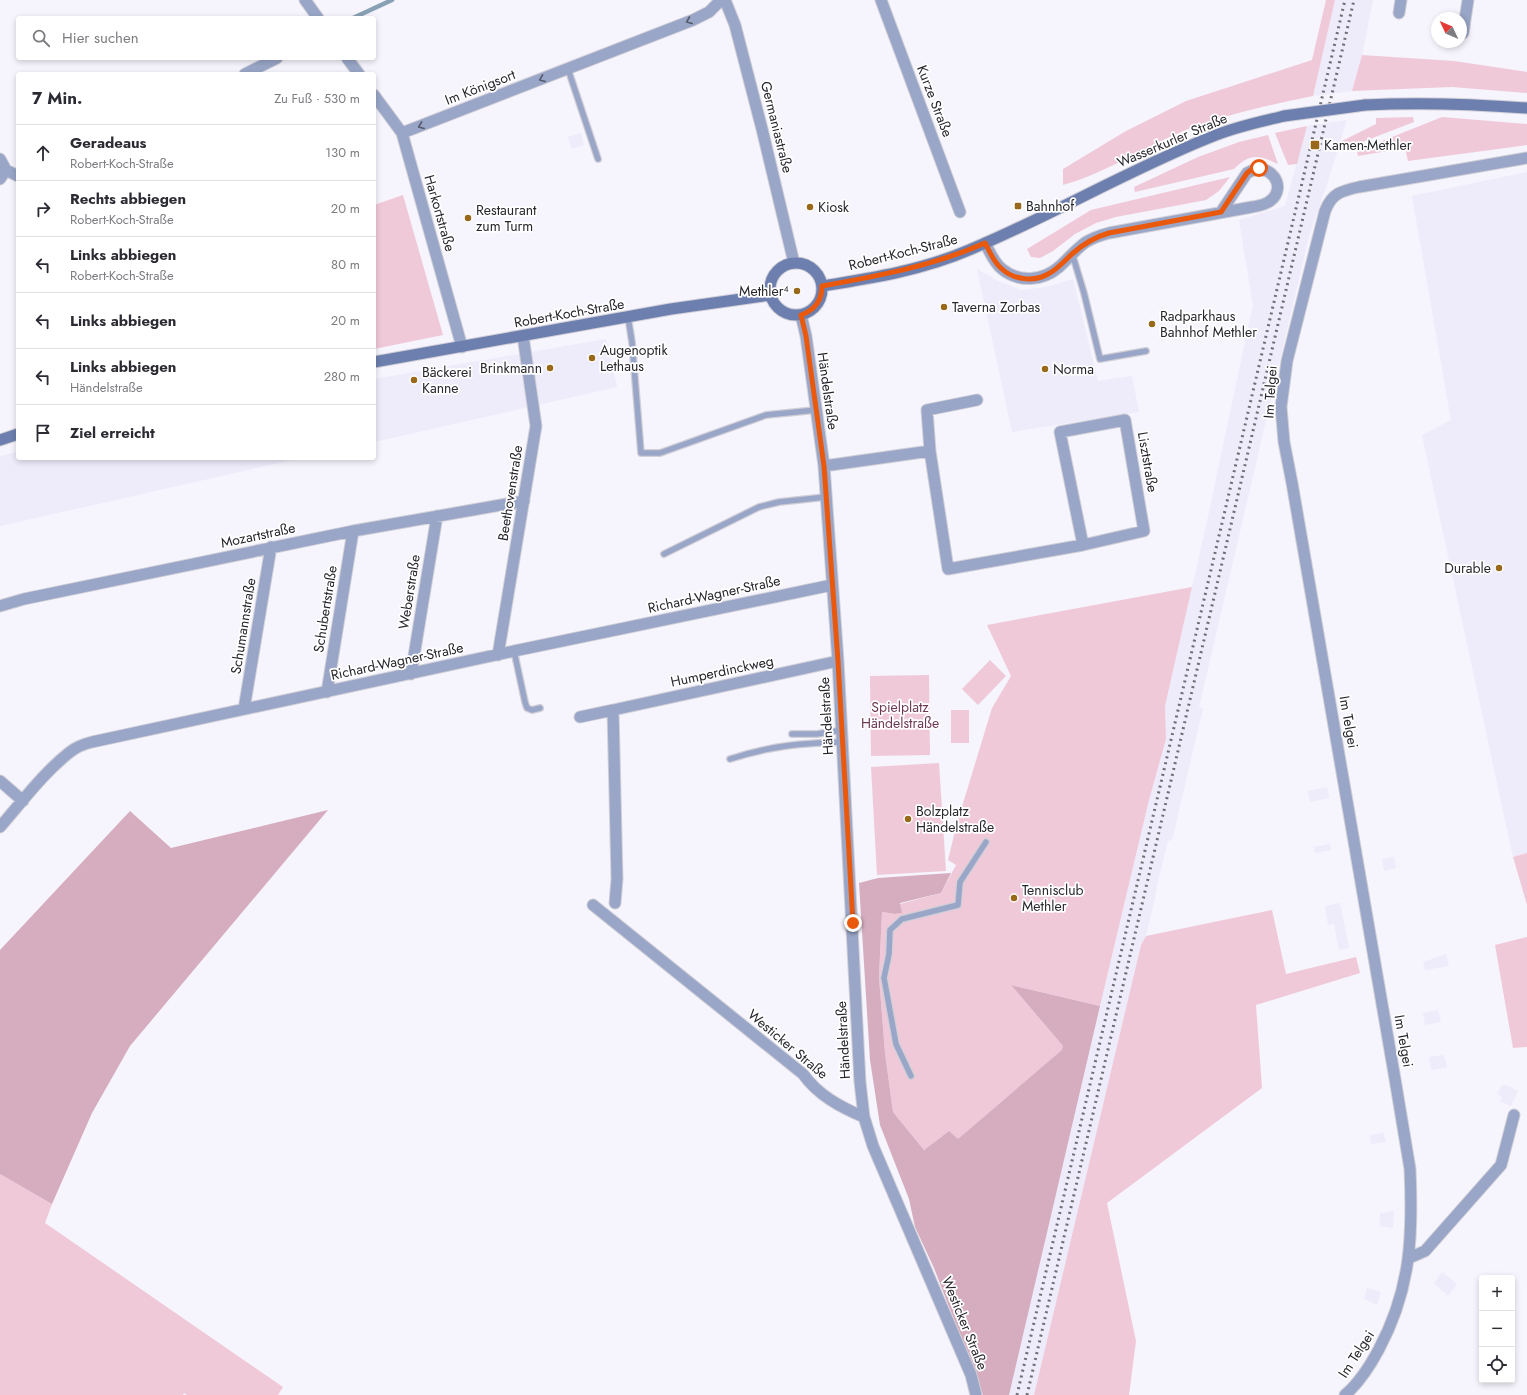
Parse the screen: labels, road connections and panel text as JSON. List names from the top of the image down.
{
  "streets": {
    "main road": ["Wasserkurler Straße", "Robert-Koch-Straße"],
    "street": [
      "Im Königsort",
      "Kurze Straße",
      "Germaniastraße",
      "Harkortstraße",
      "Händelstraße",
      "Im Telgei",
      "Lisztstraße",
      "Beethovenstraße",
      "Mozartstraße",
      "Weberstraße",
      "Richard-Wagner-Straße",
      "Schubertstraße",
      "Schumannstraße",
      "Humperdinckweg",
      "Westicker Straße"
    ]
  },
  "crossings": [
    ["Im Königsort", "Harkortstraße"],
    ["Germaniastraße", "Robert-Koch-Straße"],
    ["Germaniastraße", "Händelstraße"],
    ["Wasserkurler Straße", "Robert-Koch-Straße"],
    ["Harkortstraße", "Robert-Koch-Straße"],
    ["Robert-Koch-Straße", "Händelstraße"],
    ["Robert-Koch-Straße", "Beethovenstraße"],
    ["Händelstraße", "Richard-Wagner-Straße"],
    ["Händelstraße", "Humperdinckweg"],
    ["Händelstraße", "Westicker Straße"],
    ["Beethovenstraße", "Mozartstraße"],
    ["Beethovenstraße", "Richard-Wagner-Straße"],
    ["Mozartstraße", "Weberstraße"],
    ["Mozartstraße", "Schubertstraße"],
    ["Mozartstraße", "Schumannstraße"],
    ["Weberstraße", "Richard-Wagner-Straße"],
    ["Richard-Wagner-Straße", "Schubertstraße"],
    ["Richard-Wagner-Straße", "Schumannstraße"]
  ],
  "one_way": ["Im Königsort"],
  "parks": ["Spielplatz Händelstraße"],
  "places": {
    "transit": ["Kamen-Methler", "Bahnhof"],
    "other": [
      "Kiosk",
      "Restaurant zum Turm",
      "Methler⁴",
      "Taverna Zorbas",
      "Radparkhaus Bahnhof Methler",
      "Augenoptik Lethaus",
      "Brinkmann",
      "Norma",
      "Bäckerei Kanne",
      "Durable",
      "Bolzplatz Händelstraße",
      "Tennisclub Methler"
    ]
  },
  "north": "top left",
  "page": {
    "search": "Hier suchen",
    "heading": ["7 Min.", "Zu Fuß · 530 m"],
    "list": [
      ["Geradeaus", "Robert-Koch-Straße", "130 m"],
      ["Rechts abbiegen", "Robert-Koch-Straße", "20 m"],
      ["Links abbiegen", "Robert-Koch-Straße", "80 m"],
      ["Links abbiegen", "20 m"],
      ["Links abbiegen", "Händelstraße", "280 m"],
      "Ziel erreicht"
    ],
    "map_buttons": ["+", "−"]
  }
}
